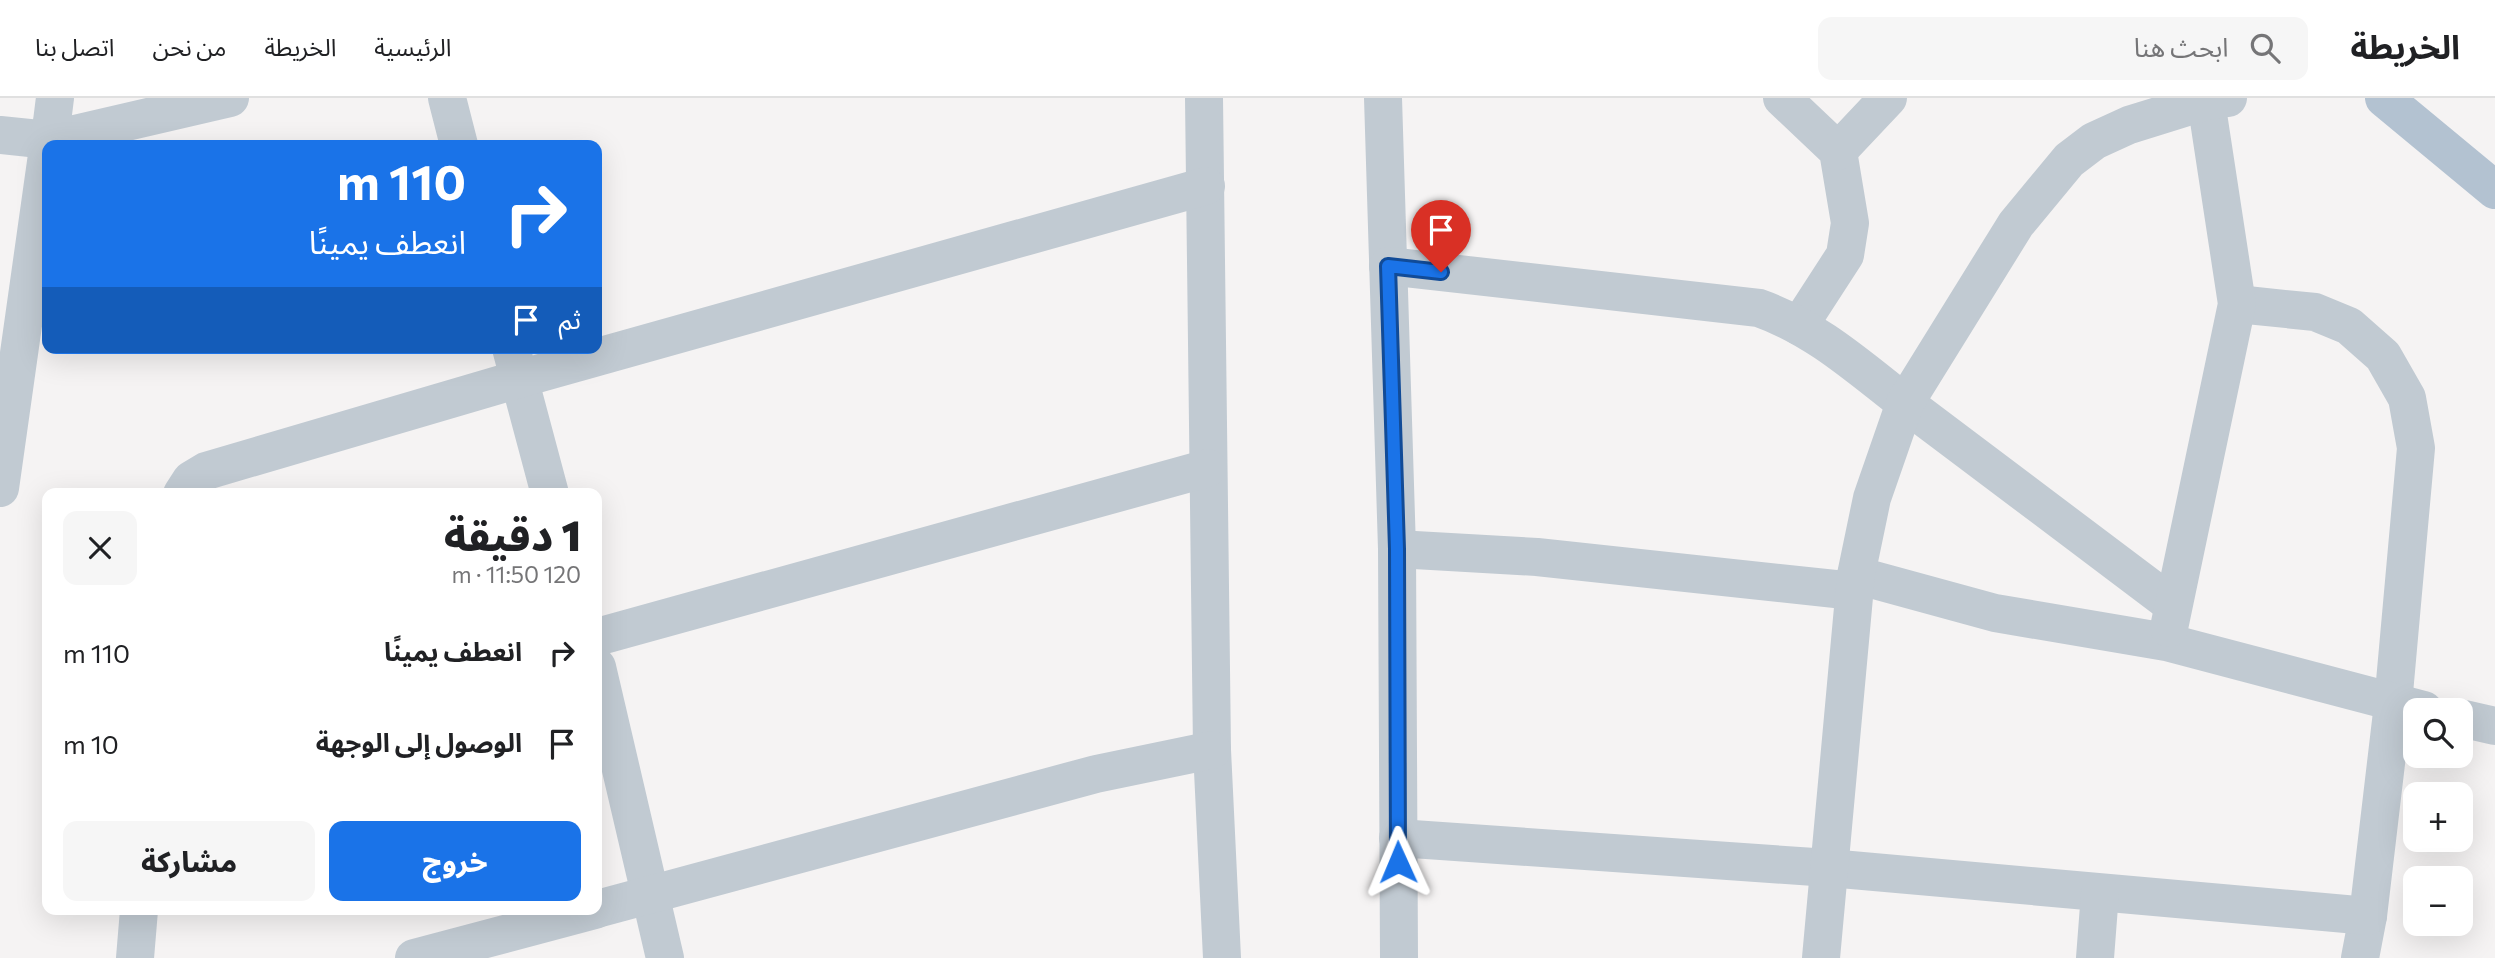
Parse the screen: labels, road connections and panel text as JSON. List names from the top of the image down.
{
  "page": {
    "header": "الخريطة",
    "search": "ابحث هنا",
    "nav": [
      "الرئيسية",
      "الخريطة",
      "من نحن",
      "اتصل بنا"
    ],
    "turn": ["110 m", "انعطف يمينًا"],
    "then": "ثم",
    "heading": ["1 دقيقة", "120 m · 11:50"],
    "list": [
      {
        "name": "انعطف يمينًا",
        "value": "110 m"
      },
      {
        "name": "الوصول إلى الوجهة",
        "value": "10 m"
      }
    ],
    "map_buttons": ["+", "−"],
    "buttons": ["خروج", "مشاركة"]
  }
}
